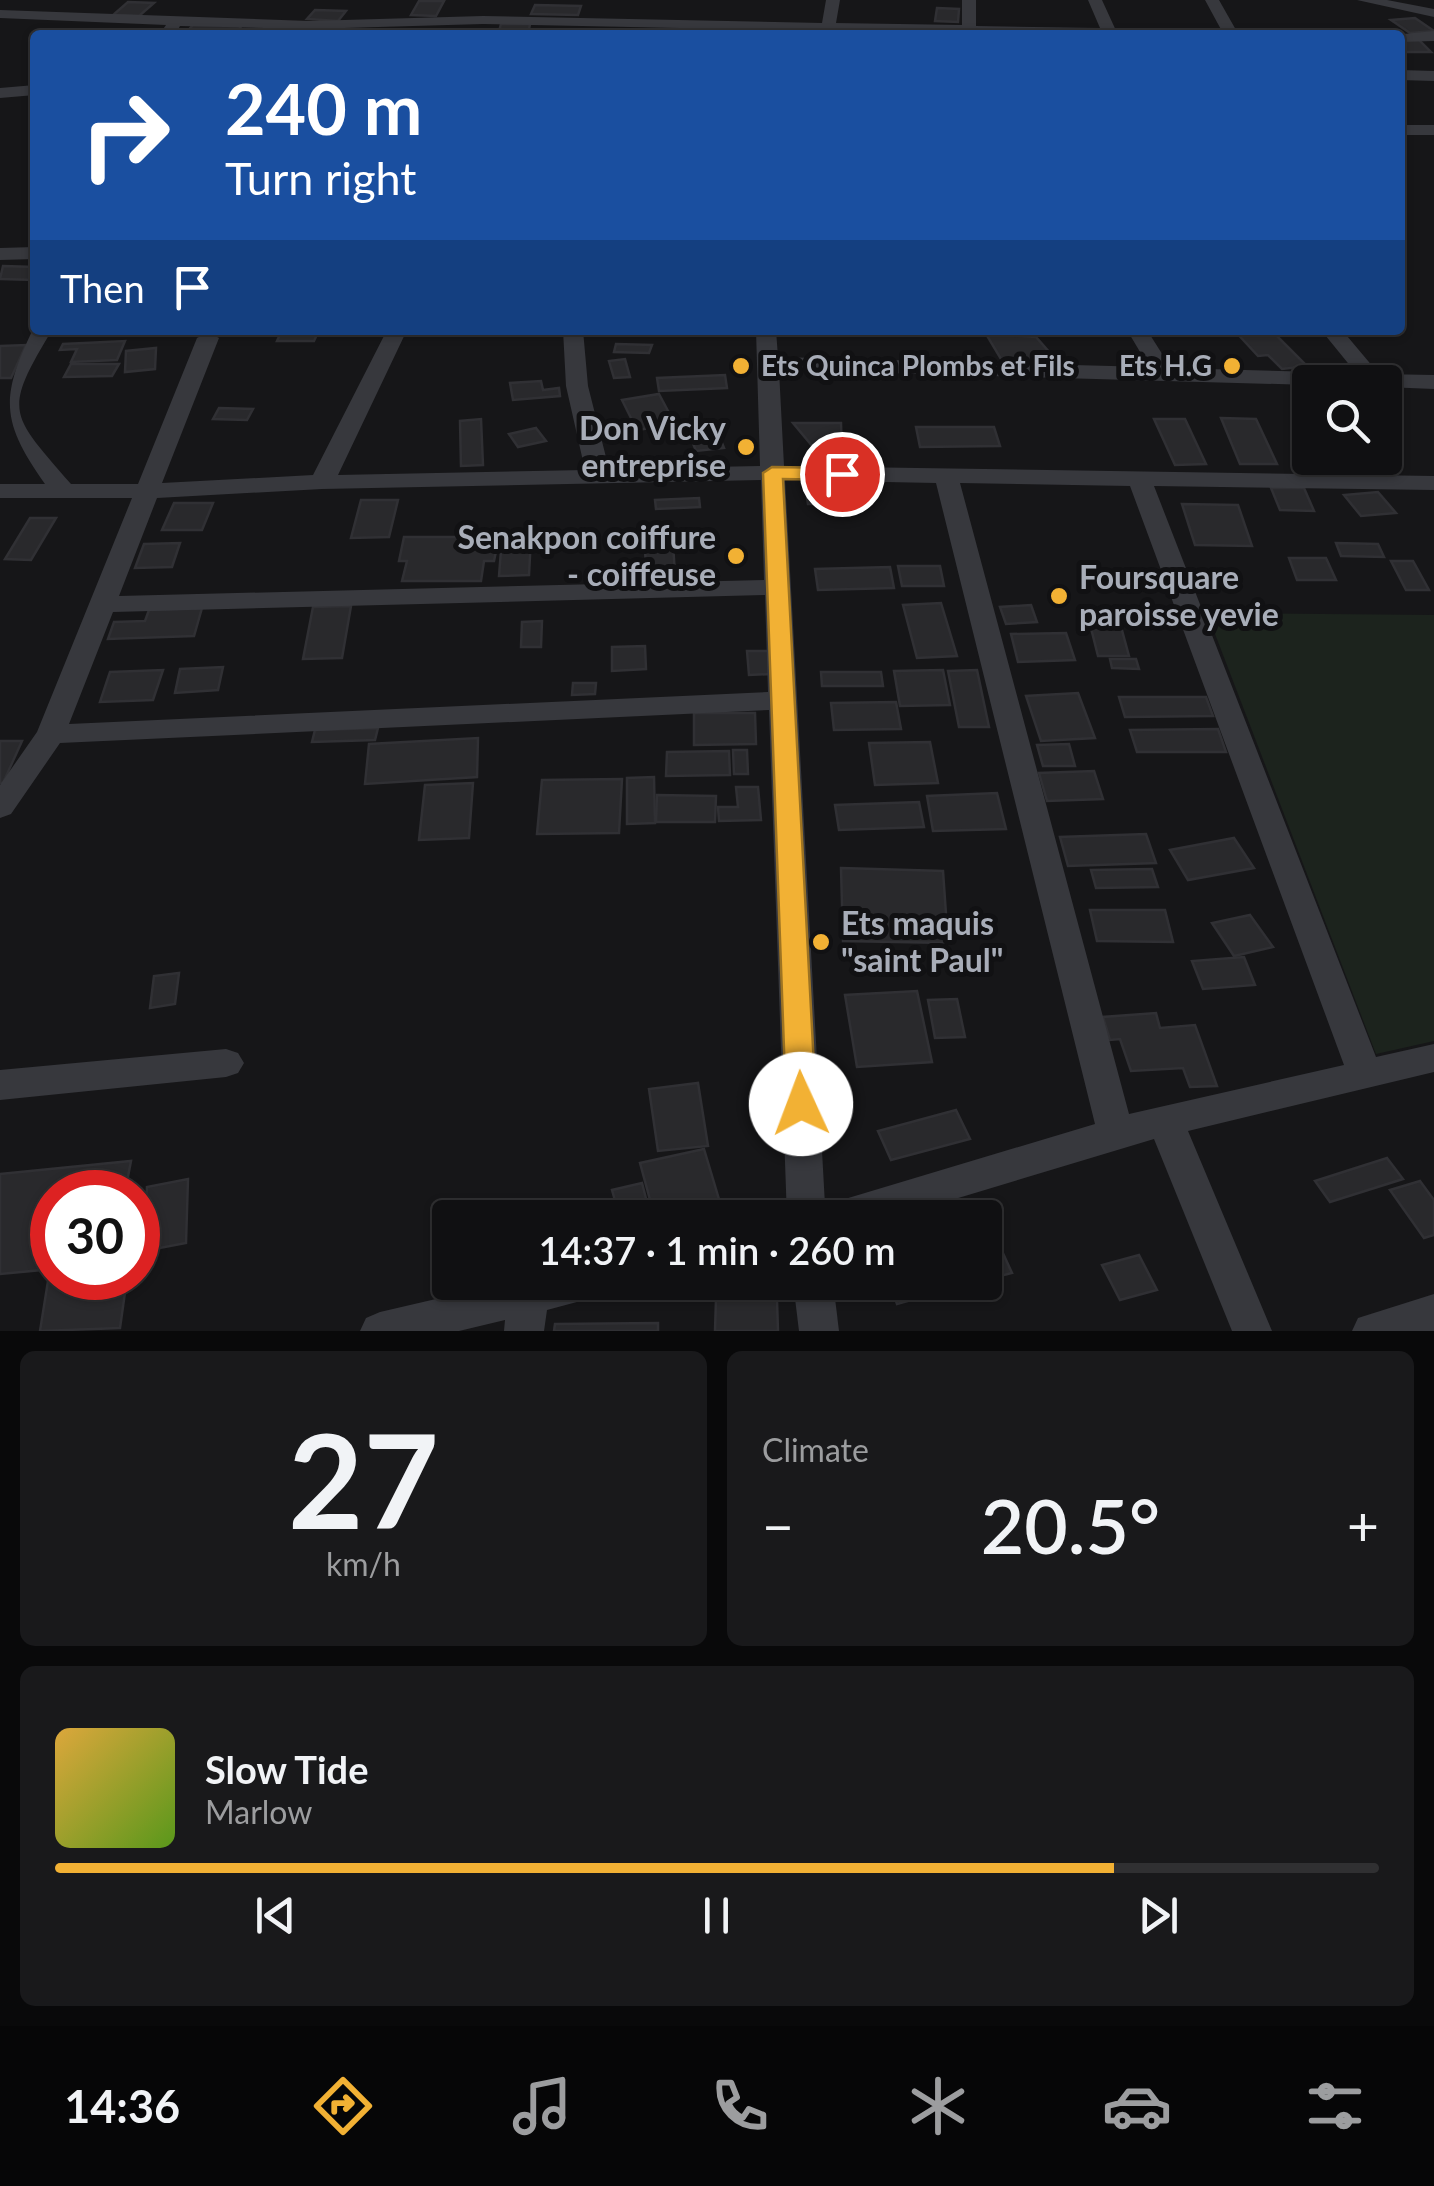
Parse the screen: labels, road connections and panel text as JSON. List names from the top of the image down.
{
  "places": [
    "Ets Quinca Plombs et Fils",
    "Ets H.G",
    "Don Vicky entreprise",
    "Senakpon coiffure - coiffeuse",
    "Foursquare paroisse yevie",
    "Ets maquis \"saint Paul\""
  ],
  "page": {
    "turn": ["240 m", "Turn right"],
    "then": "Then",
    "limit": "30",
    "trip": "14:37 · 1 min · 260 m",
    "tile": [
      ["27", "km/h"],
      "Climate"
    ],
    "heat": ["−", "20.5°", "+"],
    "song": ["Slow Tide", "Marlow"],
    "tabs": "14:36"
  }
}
